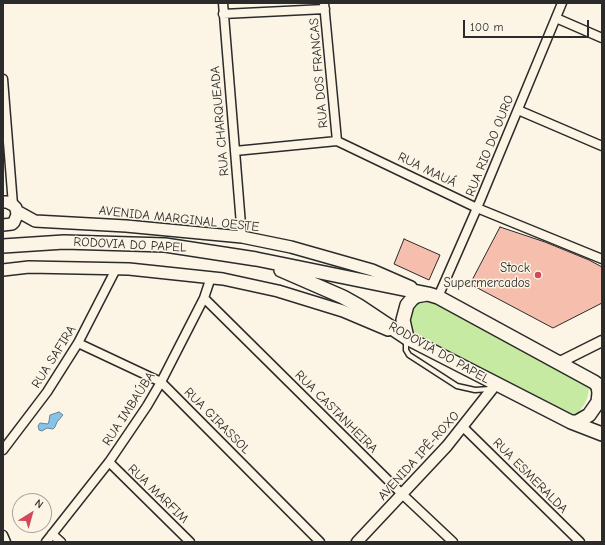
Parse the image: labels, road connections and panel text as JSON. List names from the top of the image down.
{
  "streets": {
    "main road": ["AVENIDA MARGINAL OESTE", "RODOVIA DO PAPEL"],
    "street": [
      "RUA DOS FRANCAS",
      "RUA CHARQUEADA",
      "RUA RIO DO OURO",
      "RUA MAUÁ",
      "RUA SAFIRA",
      "RUA IMBAÚBA",
      "RUA CASTANHEIRA",
      "RUA GIRASSOL",
      "AVENIDA IPÊ-ROXO",
      "RUA ESMERALDA",
      "RUA MARFIM"
    ]
  },
  "crossings": [
    ["RUA DOS FRANCAS", "RUA MAUÁ"],
    ["RUA CHARQUEADA", "AVENIDA MARGINAL OESTE"],
    ["RUA RIO DO OURO", "RUA MAUÁ"],
    ["RUA RIO DO OURO", "AVENIDA MARGINAL OESTE"],
    ["RUA RIO DO OURO", "RODOVIA DO PAPEL"],
    ["AVENIDA MARGINAL OESTE", "RODOVIA DO PAPEL"],
    ["RODOVIA DO PAPEL", "AVENIDA IPÊ-ROXO"],
    ["RUA SAFIRA", "RUA GIRASSOL"],
    ["RUA IMBAÚBA", "RUA CASTANHEIRA"],
    ["RUA IMBAÚBA", "RUA GIRASSOL"],
    ["RUA IMBAÚBA", "RUA MARFIM"],
    ["RUA CASTANHEIRA", "AVENIDA IPÊ-ROXO"],
    ["AVENIDA IPÊ-ROXO", "RUA ESMERALDA"]
  ],
  "places": ["Stock Supermercados"],
  "scale_bar": "100 m",
  "north": "top right"
}
